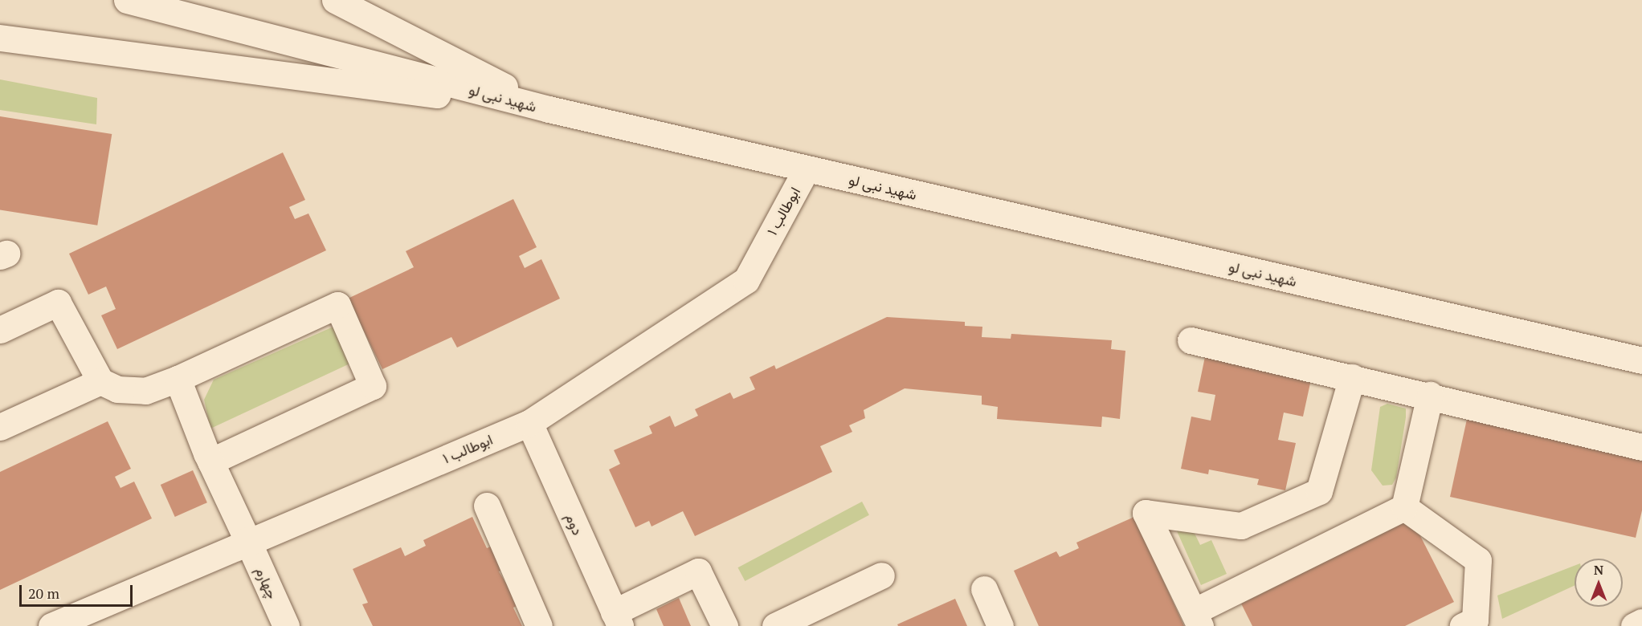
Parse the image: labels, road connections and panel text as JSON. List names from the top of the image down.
{
  "streets": {
    "street": [
      "شهید نبی لو",
      "ابوطالب ۱",
      "دوم",
      "چهارم"
    ]
  },
  "crossings": [
    ["شهید نبی لو", "ابوطالب ۱"],
    ["ابوطالب ۱", "دوم"],
    ["ابوطالب ۱", "چهارم"]
  ],
  "scale_bar": "20 m",
  "north": "top"
}
